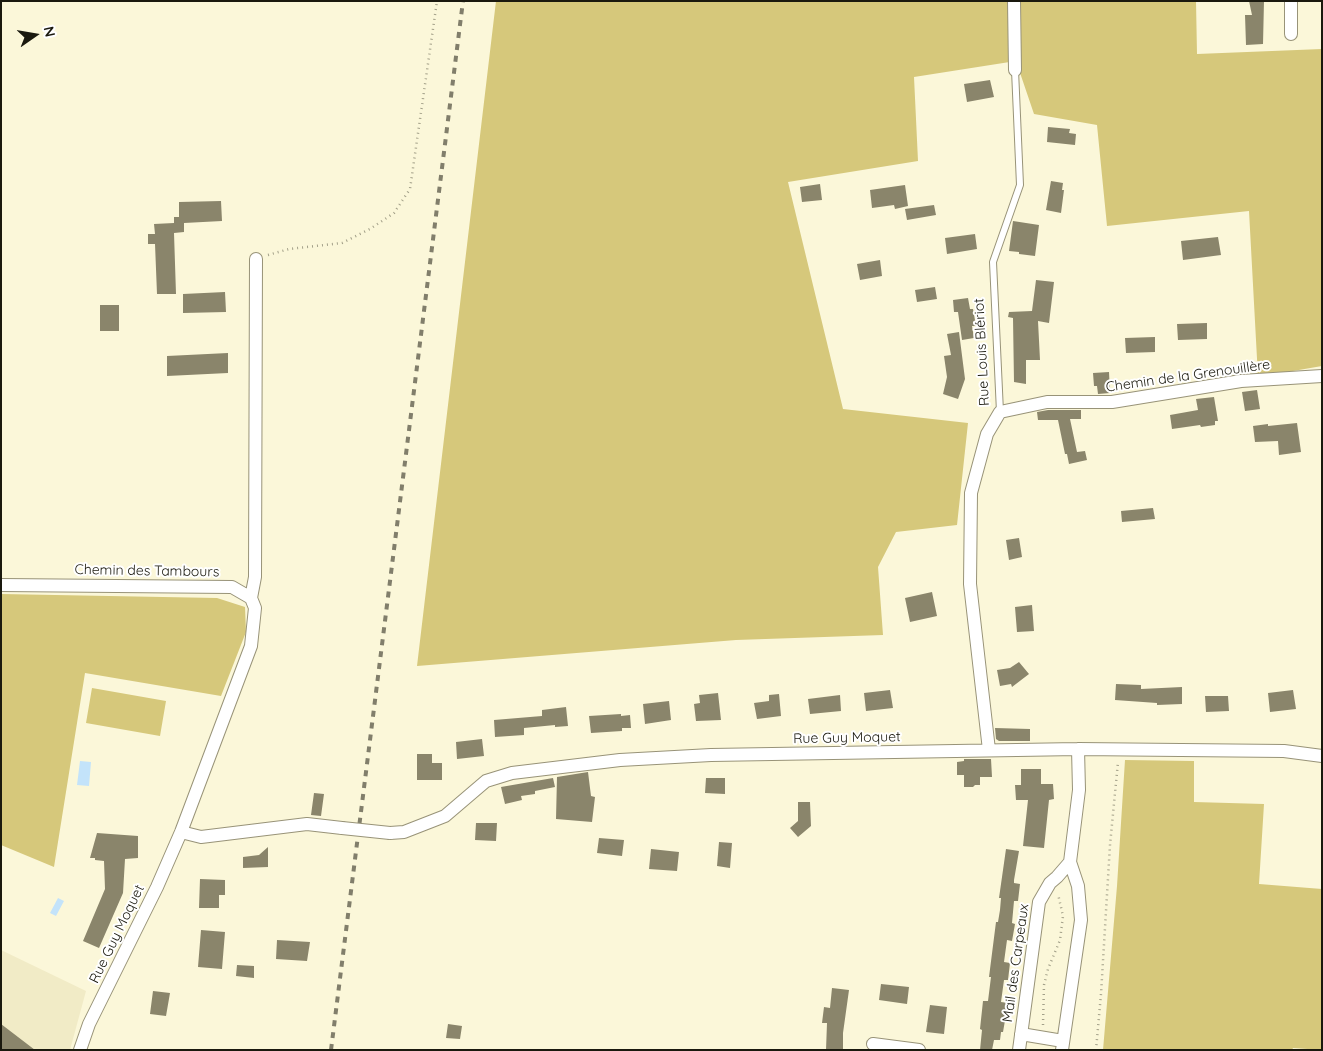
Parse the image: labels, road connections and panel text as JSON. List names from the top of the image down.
{
  "streets": {
    "street": [
      "Rue Louis Blériot",
      "Chemin de la Grenouillère",
      "Chemin des Tambours",
      "Rue Guy Moquet",
      "Mail des Carpeaux"
    ]
  },
  "crossings": [
    ["Rue Louis Blériot", "Chemin de la Grenouillère"],
    ["Rue Louis Blériot", "Rue Guy Moquet"]
  ],
  "north": "right"
}
